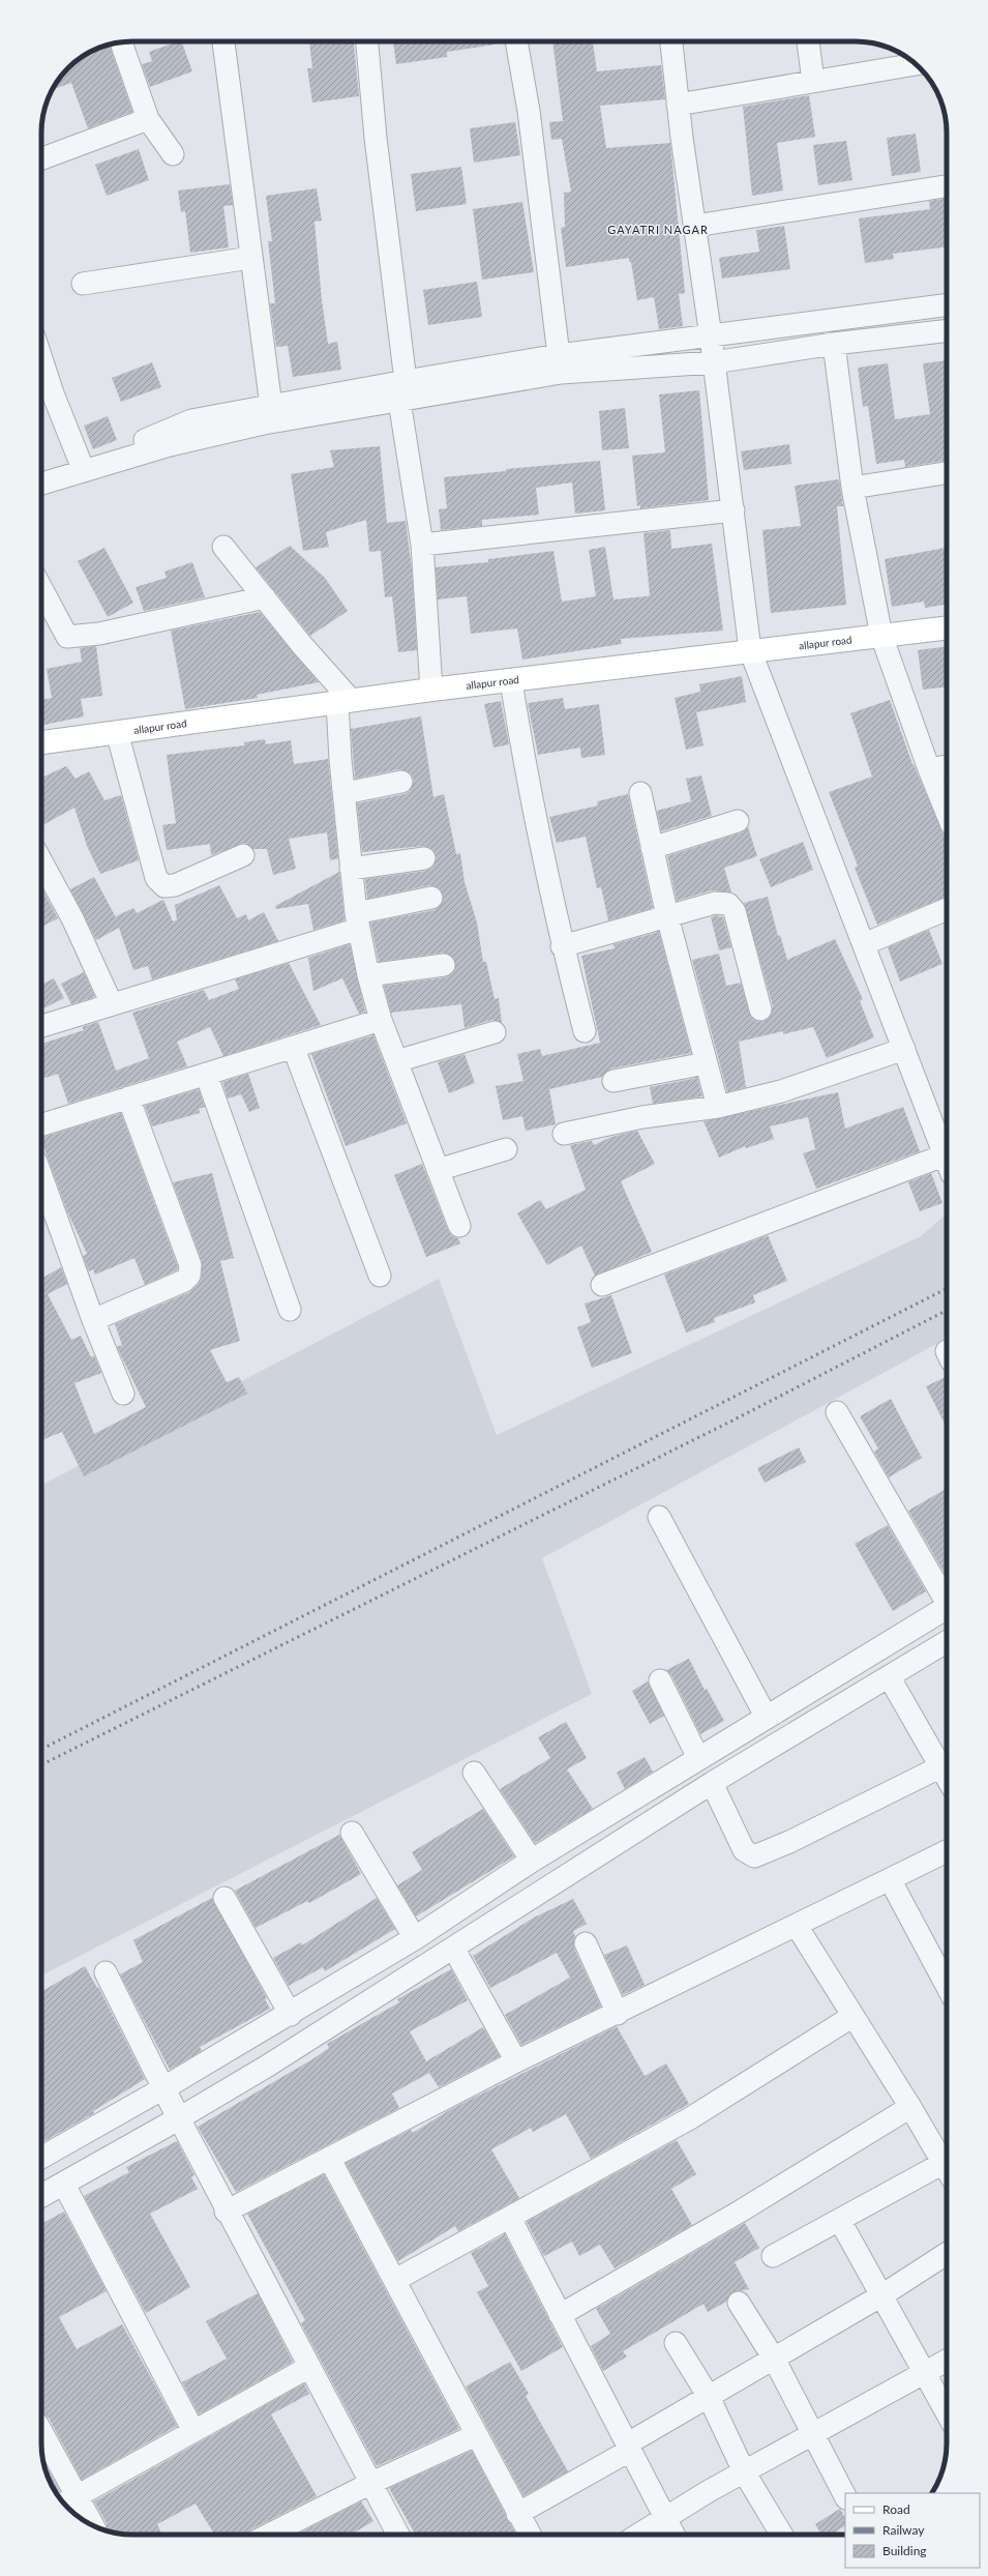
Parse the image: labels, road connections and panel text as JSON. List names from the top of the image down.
{
  "streets": {
    "main road": ["allapur road"]
  },
  "districts": ["GAYATRI NAGAR"],
  "legend": ["Road", "Railway", "Building"]
}
